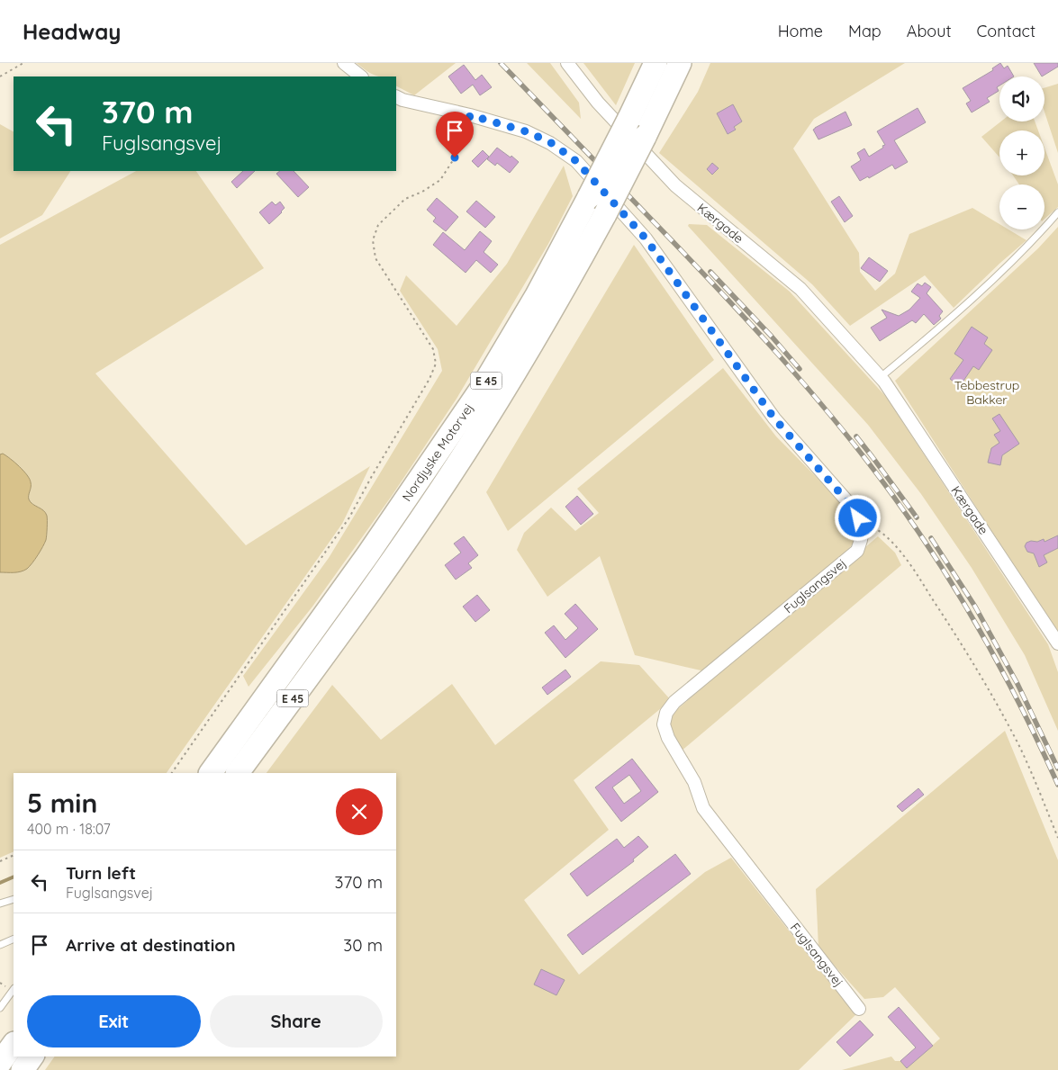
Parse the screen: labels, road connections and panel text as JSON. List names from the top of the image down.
{
  "streets": {
    "highway": ["E 45", "Nordjyske Motorvej"],
    "street": ["Kærgade", "Fuglsangsvej"]
  },
  "parks": ["Tebbestrup Bakker"],
  "page": {
    "header": "Headway",
    "nav": [
      "Home",
      "Map",
      "About",
      "Contact"
    ],
    "map_buttons": ["+", "−"],
    "turn": ["370 m", "Fuglsangsvej"],
    "heading": ["5 min", "400 m · 18:07"],
    "list": [
      {
        "name": "Turn left",
        "note": "Fuglsangsvej",
        "value": "370 m"
      },
      {
        "name": "Arrive at destination",
        "value": "30 m"
      }
    ],
    "buttons": ["Exit", "Share"]
  }
}
